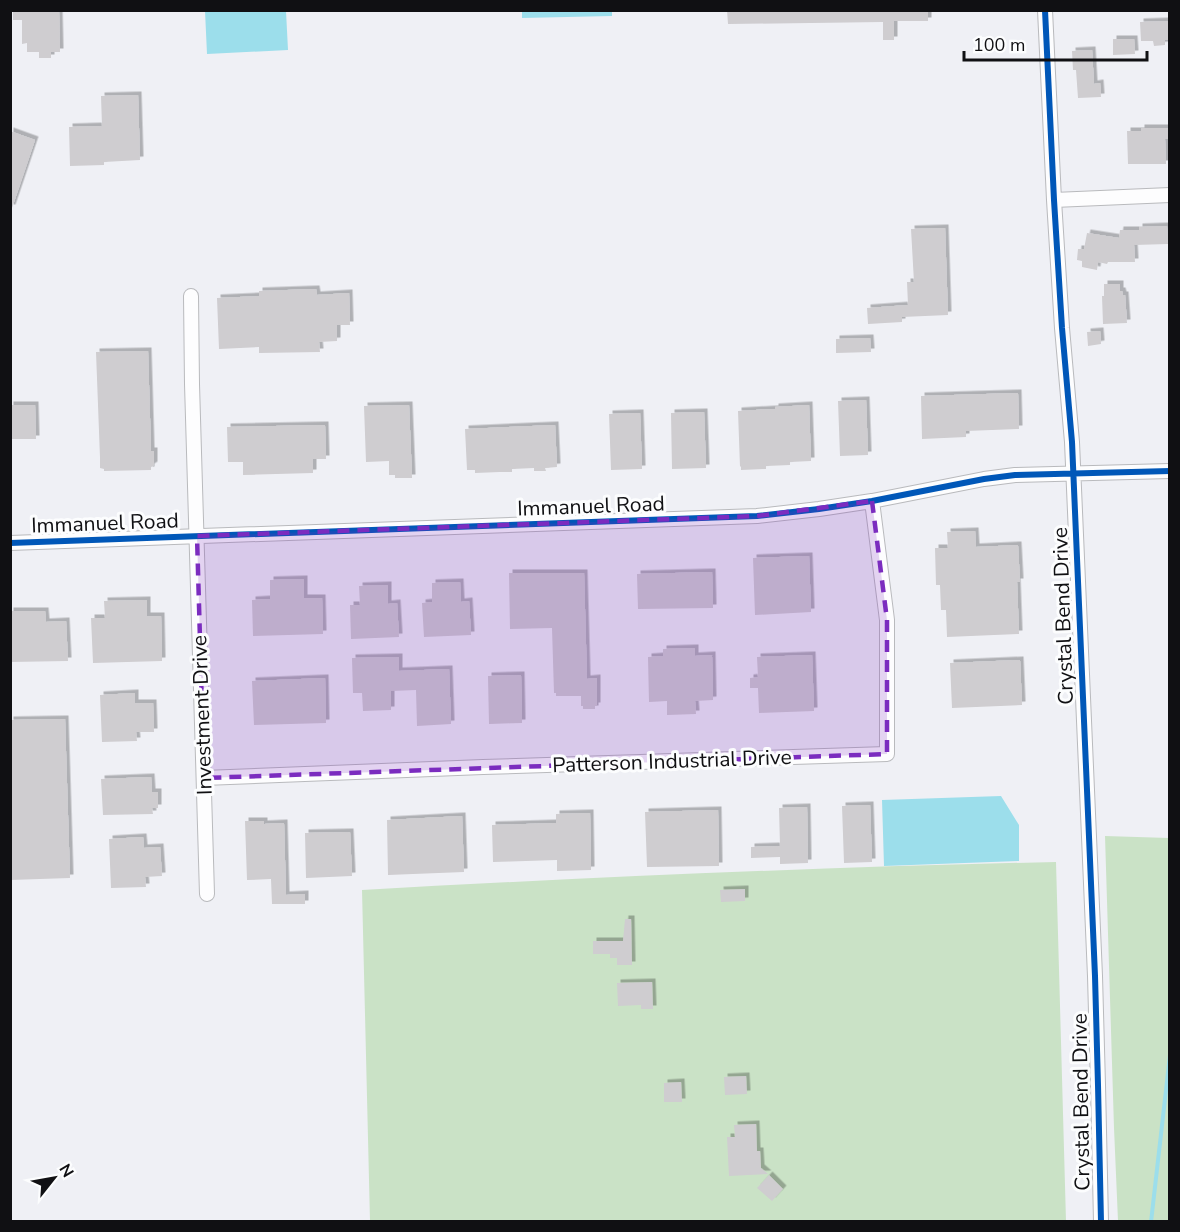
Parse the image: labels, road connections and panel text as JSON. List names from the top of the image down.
{
  "streets": {
    "street": [
      "Immanuel Road",
      "Crystal Bend Drive",
      "Investment Drive",
      "Patterson Industrial Drive"
    ]
  },
  "crossings": [
    ["Immanuel Road", "Crystal Bend Drive"],
    ["Immanuel Road", "Investment Drive"],
    ["Immanuel Road", "Patterson Industrial Drive"],
    ["Investment Drive", "Patterson Industrial Drive"]
  ],
  "scale_bar": "100 m",
  "north": "top right"
}
